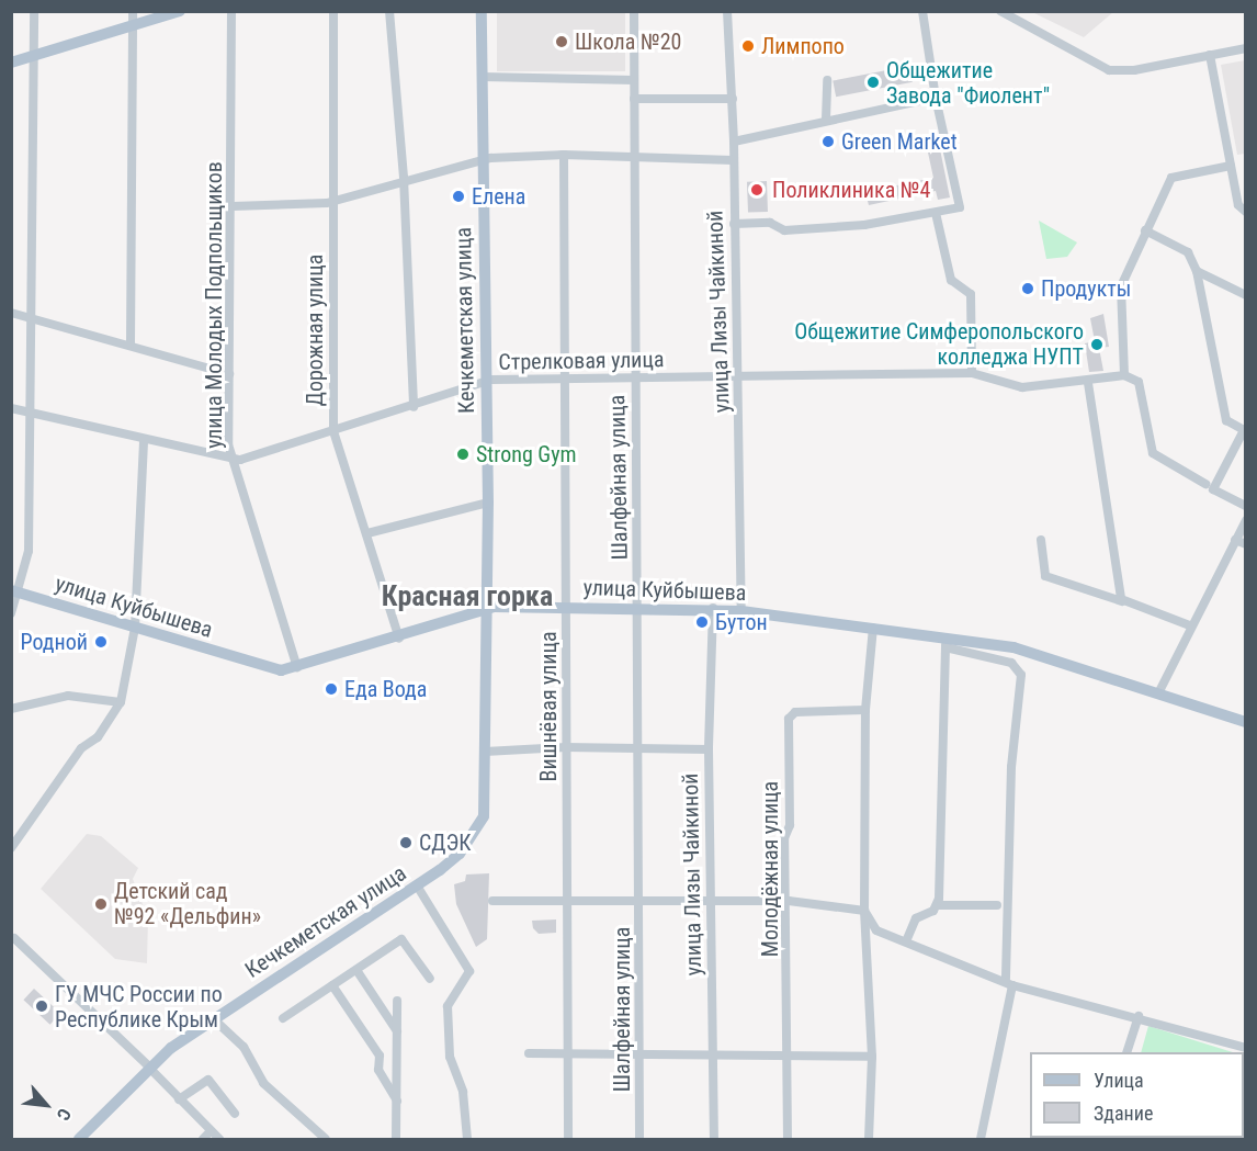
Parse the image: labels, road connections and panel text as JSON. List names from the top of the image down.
{
  "streets": {
    "main road": ["Кечкеметская улица", "улица Куйбышева"],
    "street": [
      "улица Молодых Подпольщиков",
      "улица Лизы Чайкиной",
      "Дорожная улица",
      "Стрелковая улица",
      "Шалфейная улица",
      "Вишнёвая улица",
      "Молодёжная улица"
    ]
  },
  "crossings": [
    ["улица Молодых Подпольщиков", "Стрелковая улица"],
    ["улица Молодых Подпольщиков", "улица Куйбышева"],
    ["улица Лизы Чайкиной", "Стрелковая улица"],
    ["улица Лизы Чайкиной", "улица Куйбышева"],
    ["Кечкеметская улица", "Стрелковая улица"],
    ["Кечкеметская улица", "улица Куйбышева"],
    ["Дорожная улица", "Стрелковая улица"],
    ["Дорожная улица", "улица Куйбышева"],
    ["Стрелковая улица", "Шалфейная улица"],
    ["Стрелковая улица", "Вишнёвая улица"],
    ["Шалфейная улица", "улица Куйбышева"],
    ["улица Куйбышева", "Вишнёвая улица"]
  ],
  "districts": ["Красная горка"],
  "places": [
    "Школа №20",
    "Лимпопо",
    "Общежитие Завода \"Фиолент\"",
    "Green Market",
    "Поликлиника №4",
    "Елена",
    "Продукты",
    "Общежитие Симферопольского колледжа НУПТ",
    "Strong Gym",
    "Бутон",
    "Родной",
    "Еда Вода",
    "СДЭК",
    "Детский сад №92 «Дельфин»",
    "ГУ МЧС России по Республике Крым"
  ],
  "legend": ["Улица", "Здание"],
  "north": "bottom right"
}
